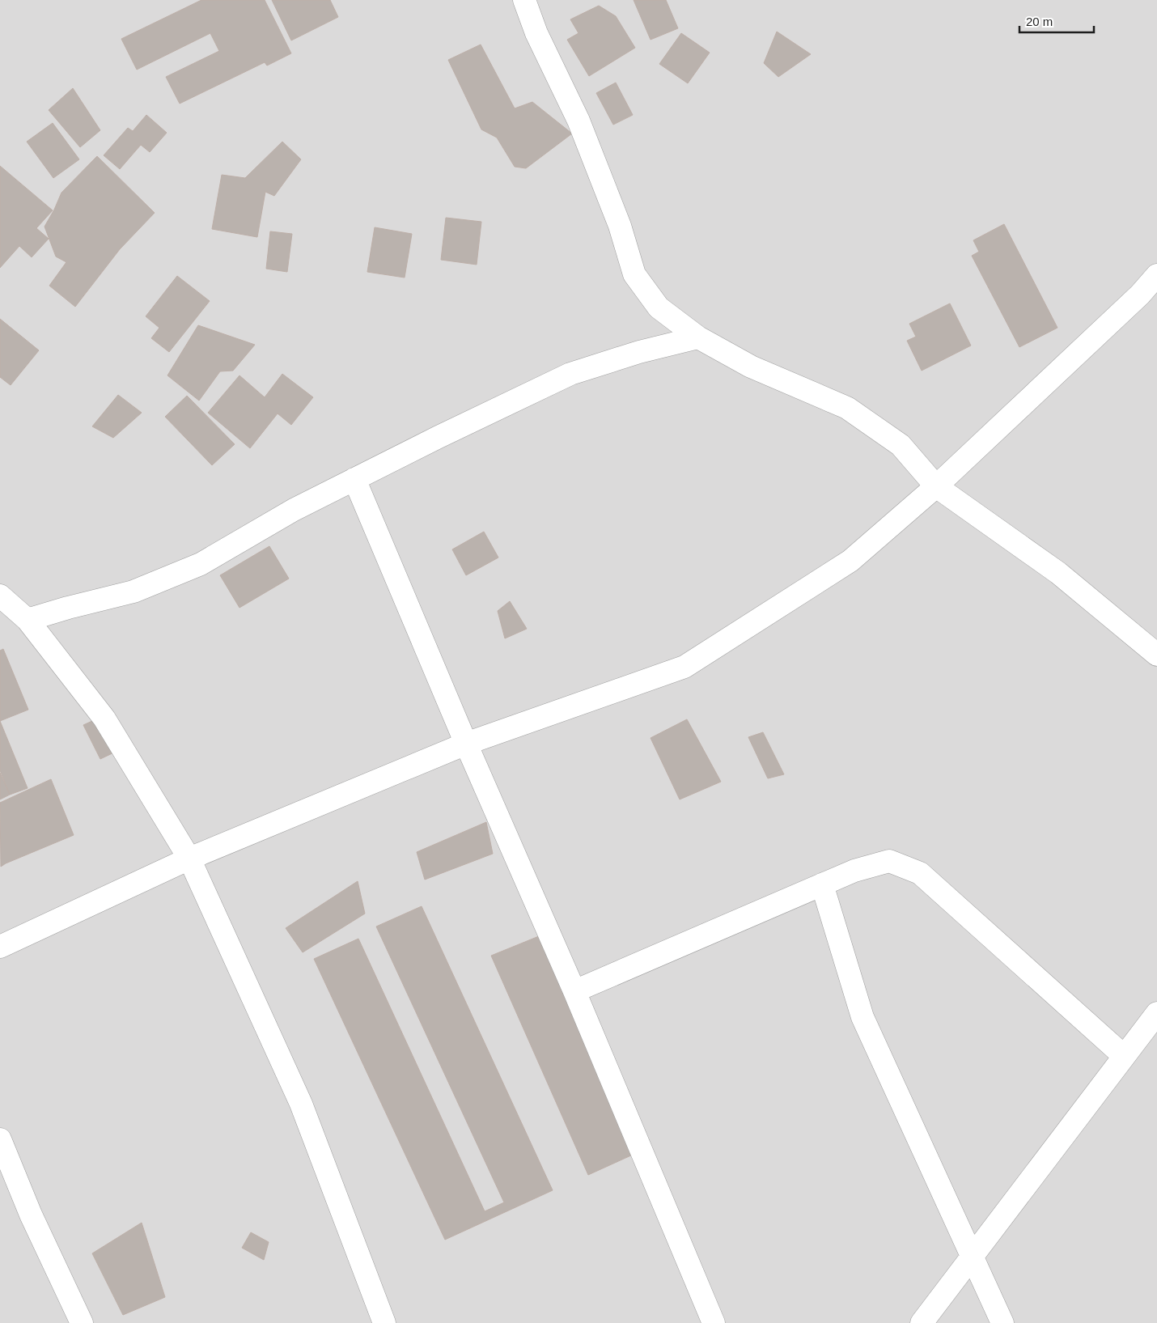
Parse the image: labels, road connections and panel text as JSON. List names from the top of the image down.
{
  "scale_bar": "20 m"
}
